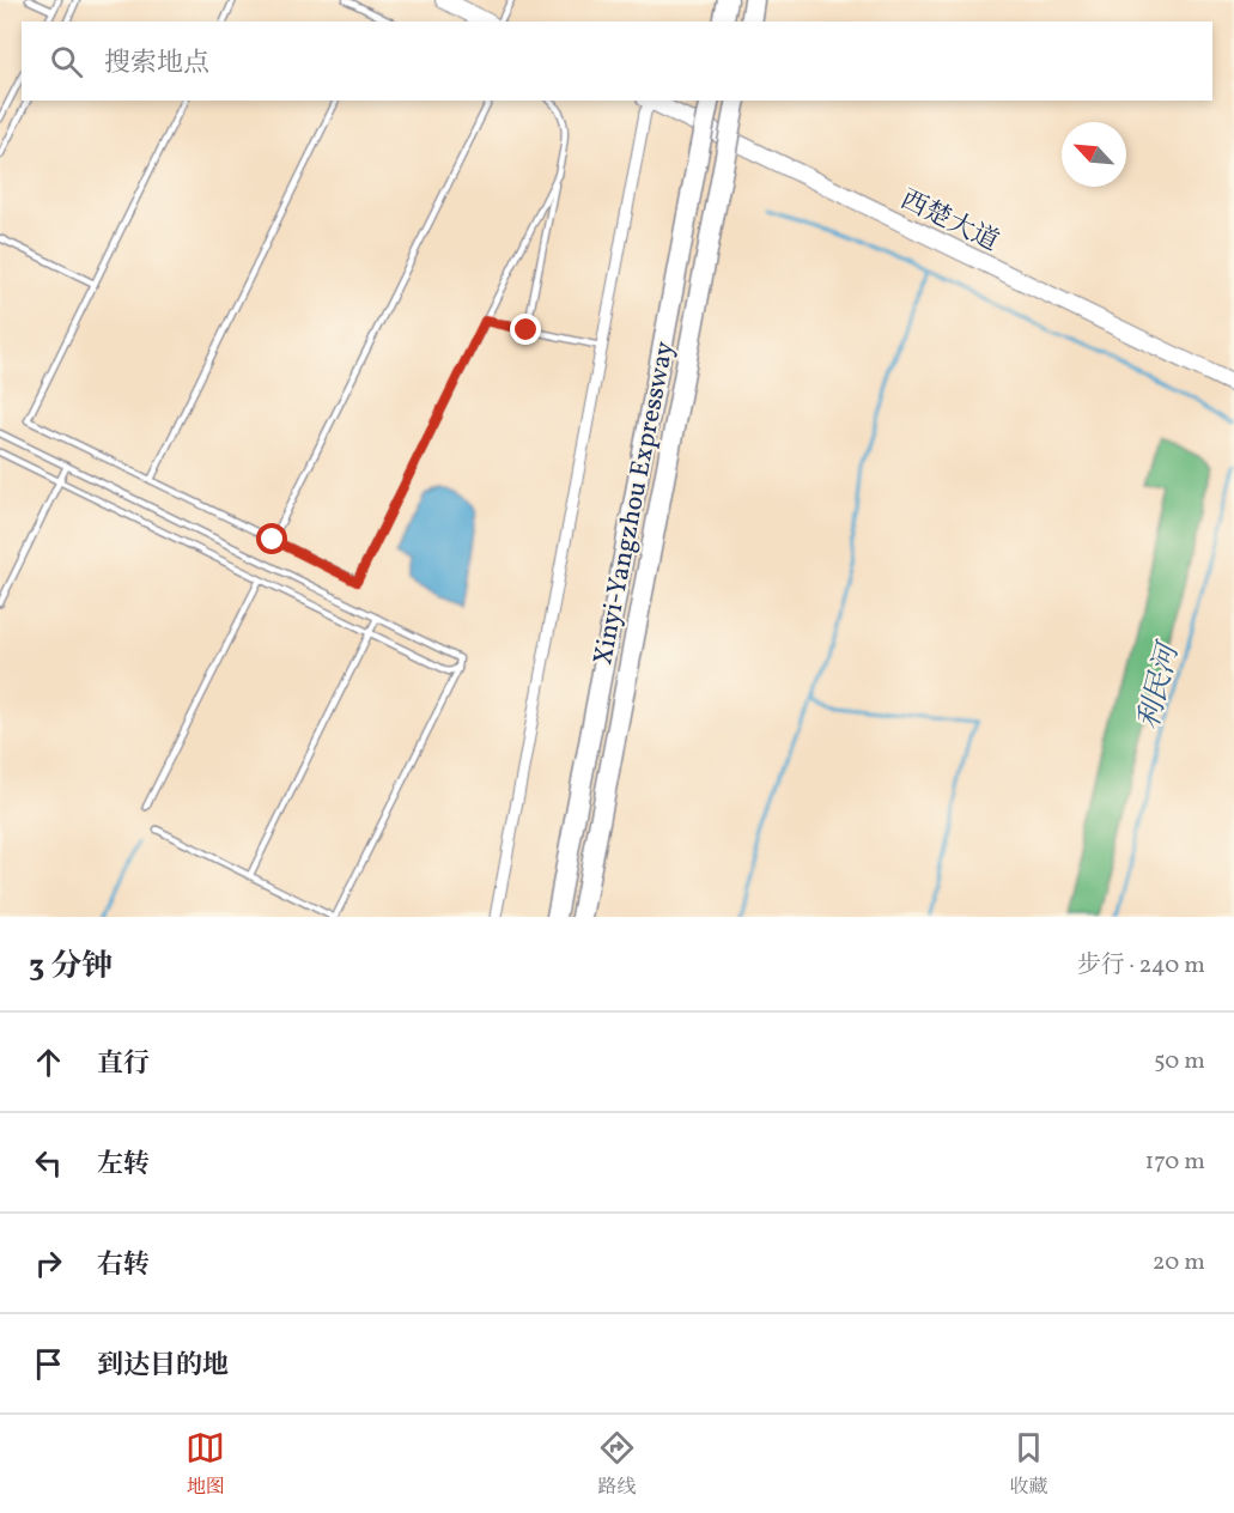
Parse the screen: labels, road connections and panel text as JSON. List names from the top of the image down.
{
  "streets": {
    "highway": ["Xinyi-Yangzhou Expressway"],
    "main road": ["西楚大道"]
  },
  "water": ["利民河"],
  "north": "top left",
  "page": {
    "search": "搜索地点",
    "heading": ["3 分钟", "步行 · 240 m"],
    "list": [
      ["直行", "50 m"],
      ["左转", "170 m"],
      ["右转", "20 m"],
      "到达目的地"
    ],
    "nav": ["地图", "路线", "收藏"]
  }
}
